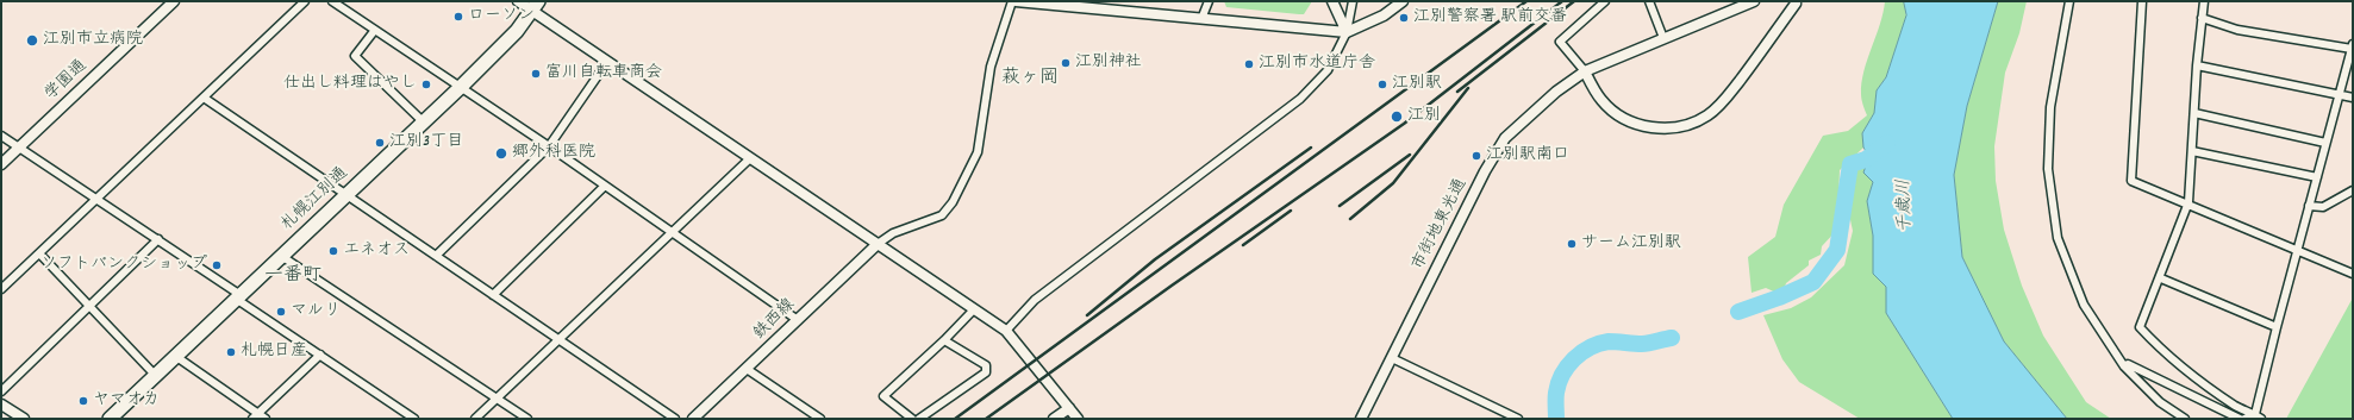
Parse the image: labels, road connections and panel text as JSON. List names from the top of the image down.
{
  "streets": {
    "highway": ["札幌江別通"],
    "street": ["学園通", "市街地東光通", "鉄西線"]
  },
  "districts": ["萩ヶ岡", "一番町"],
  "water": ["千歳川"],
  "places": [
    "ローソン",
    "江別警察署 駅前交番",
    "江別市立病院",
    "江別神社",
    "江別市水道庁舎",
    "富川自転車商会",
    "仕出し料理はやし",
    "江別駅",
    "江別",
    "江別3丁目",
    "郷外科医院",
    "江別駅南口",
    "サーム江別駅",
    "エネオス",
    "ソフトバンクショップ",
    "マルリ",
    "札幌日産",
    "ヤマオカ"
  ]
}
